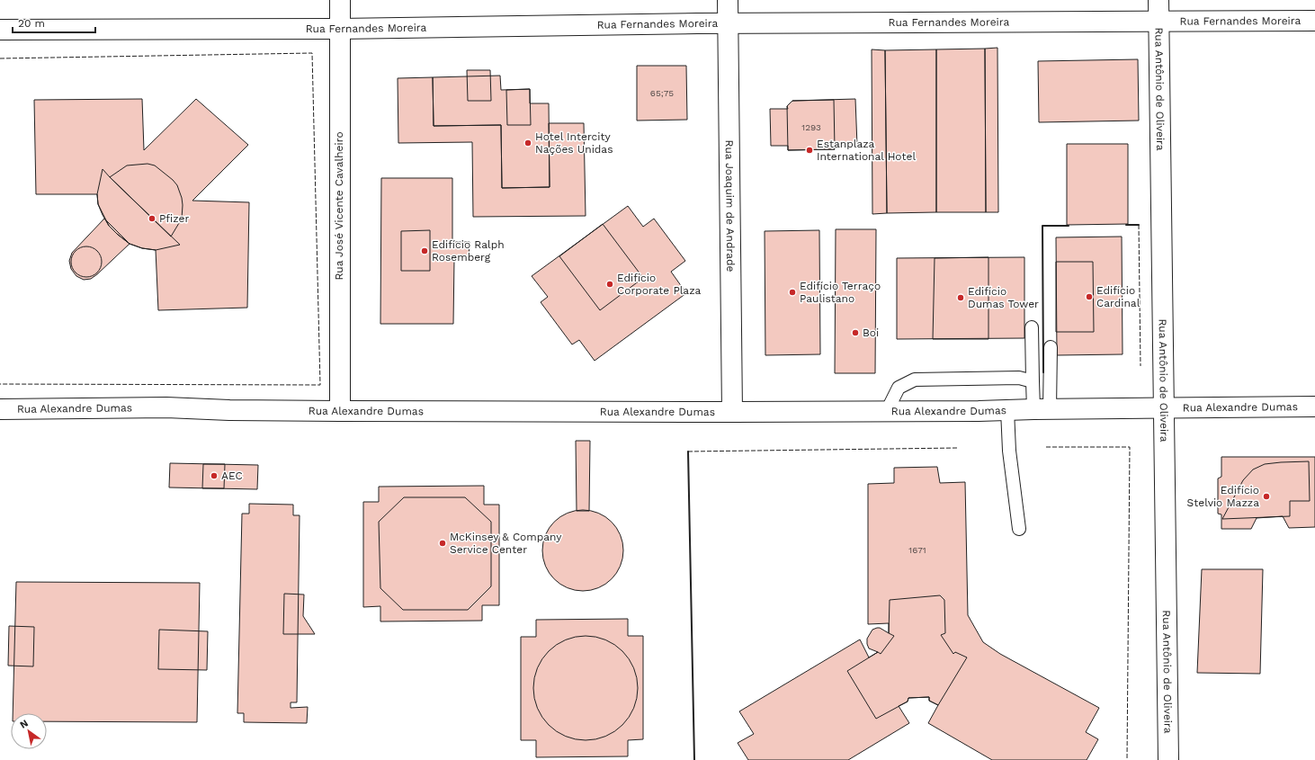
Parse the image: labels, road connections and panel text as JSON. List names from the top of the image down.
{
  "streets": {
    "street": [
      "Rua Fernandes Moreira",
      "Rua Antônio de Oliveira",
      "Rua José Vicente Cavalheiro",
      "Rua Joaquim de Andrade",
      "Rua Alexandre Dumas"
    ]
  },
  "crossings": [
    ["Rua Fernandes Moreira", "Rua Antônio de Oliveira"],
    ["Rua Fernandes Moreira", "Rua José Vicente Cavalheiro"],
    ["Rua Fernandes Moreira", "Rua Joaquim de Andrade"],
    ["Rua Antônio de Oliveira", "Rua Alexandre Dumas"],
    ["Rua José Vicente Cavalheiro", "Rua Alexandre Dumas"],
    ["Rua Joaquim de Andrade", "Rua Alexandre Dumas"]
  ],
  "places": [
    "Hotel Intercity Nações Unidas",
    "Estanplaza International Hotel",
    "Pfizer",
    "Edifício Ralph Rosemberg",
    "Edificio Corporate Plaza",
    "Edifício Terraço Paulistano",
    "Edifício Cardinal",
    "Edifício Dumas Tower",
    "Boi",
    "AEC",
    "Edifício Stelvio Mazza",
    "McKinsey & Company Service Center"
  ],
  "house_numbers": ["65;75", "1293", "1671"],
  "scale_bar": "20 m",
  "north": "top left"
}
